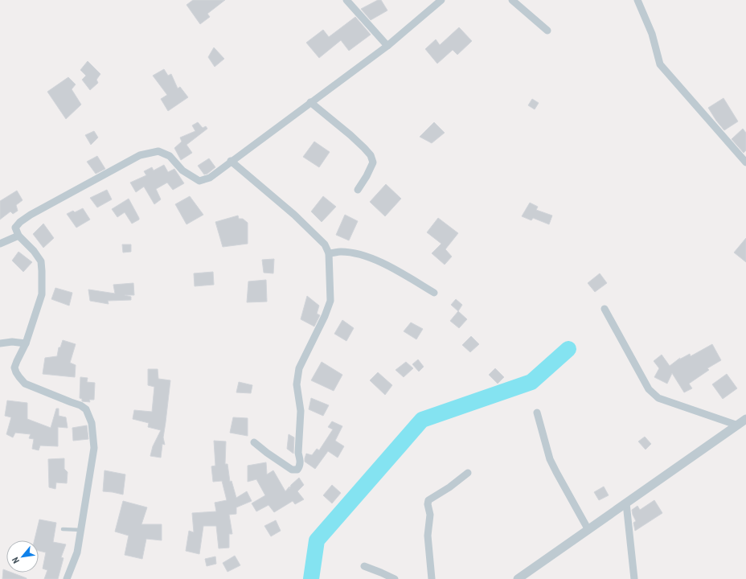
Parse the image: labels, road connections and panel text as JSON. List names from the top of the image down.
{
  "north": "bottom left"
}
